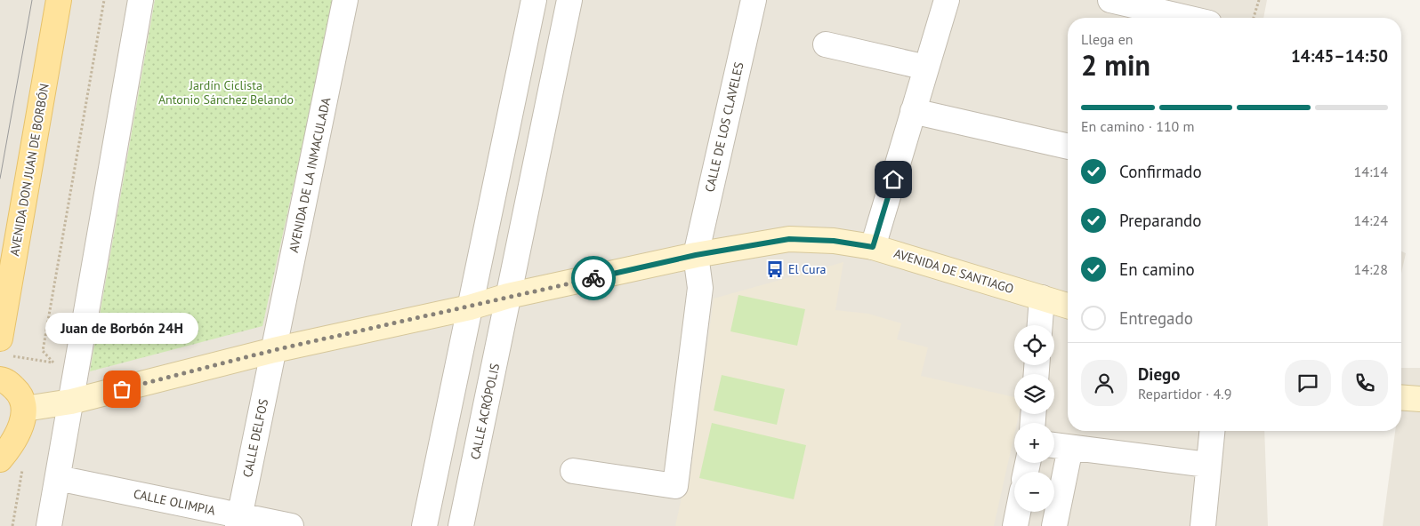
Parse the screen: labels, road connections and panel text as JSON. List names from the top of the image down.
{
  "streets": {
    "main road": ["AVENIDA DON JUAN DE BORBÓN"],
    "street": [
      "CALLE DE LOS CLAVELES",
      "AVENIDA DE LA INMACULADA",
      "AVENIDA DE SANTIAGO",
      "CALLE ACRÓPOLIS",
      "CALLE DELFOS",
      "CALLE OLIMPIA"
    ]
  },
  "crossings": [
    ["CALLE DE LOS CLAVELES", "AVENIDA DE SANTIAGO"],
    ["AVENIDA DE LA INMACULADA", "AVENIDA DE SANTIAGO"],
    ["AVENIDA DE LA INMACULADA", "CALLE DELFOS"],
    ["AVENIDA DE SANTIAGO", "CALLE ACRÓPOLIS"],
    ["AVENIDA DE SANTIAGO", "CALLE DELFOS"],
    ["CALLE DELFOS", "CALLE OLIMPIA"]
  ],
  "parks": ["Jardín Ciclista Antonio Sánchez Belando"],
  "places": {
    "bus stop": ["El Cura"],
    "other": ["Juan de Borbón 24H"]
  },
  "page": {
    "heading": ["2 min", "Llega en", "14:45–14:50"],
    "panel": ["Diego", "Repartidor · 4.9"],
    "bar": "En camino · 110 m",
    "list": [
      ["Confirmado", "14:14"],
      ["Preparando", "14:24"],
      ["En camino", "14:28"],
      "Entregado"
    ],
    "bubble": "Juan de Borbón 24H",
    "map_buttons": ["+", "−"]
  }
}
